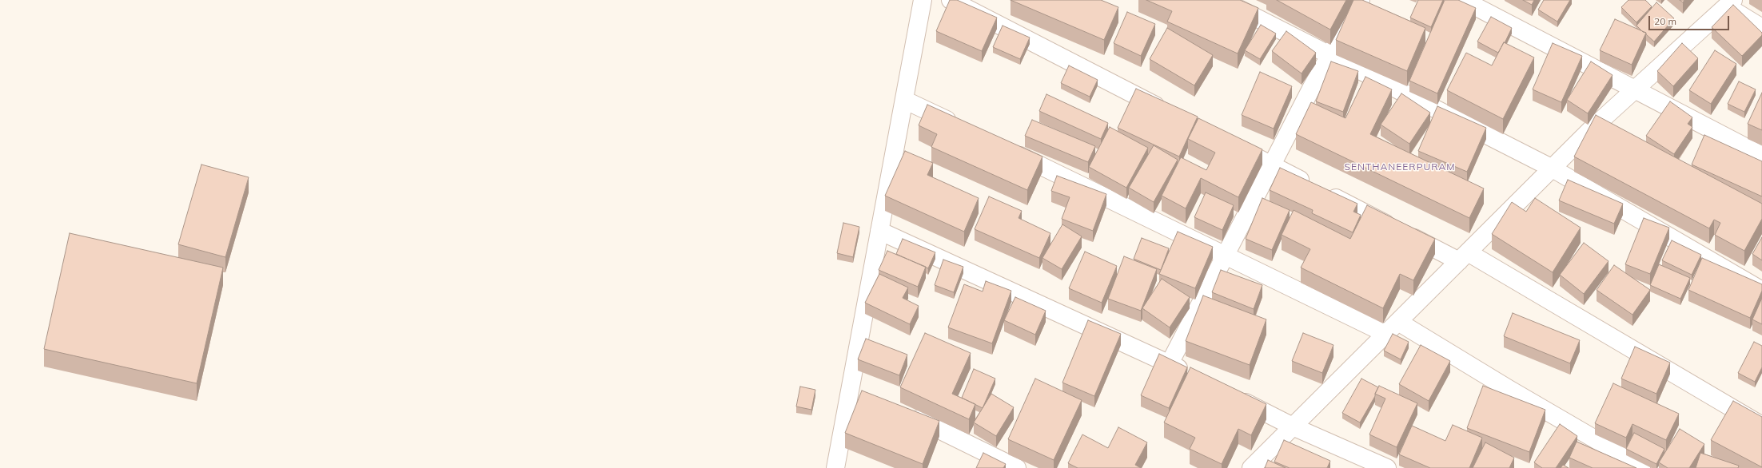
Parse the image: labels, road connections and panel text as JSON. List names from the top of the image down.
{
  "districts": ["SENTHANEERPURAM"],
  "scale_bar": "20 m"
}
